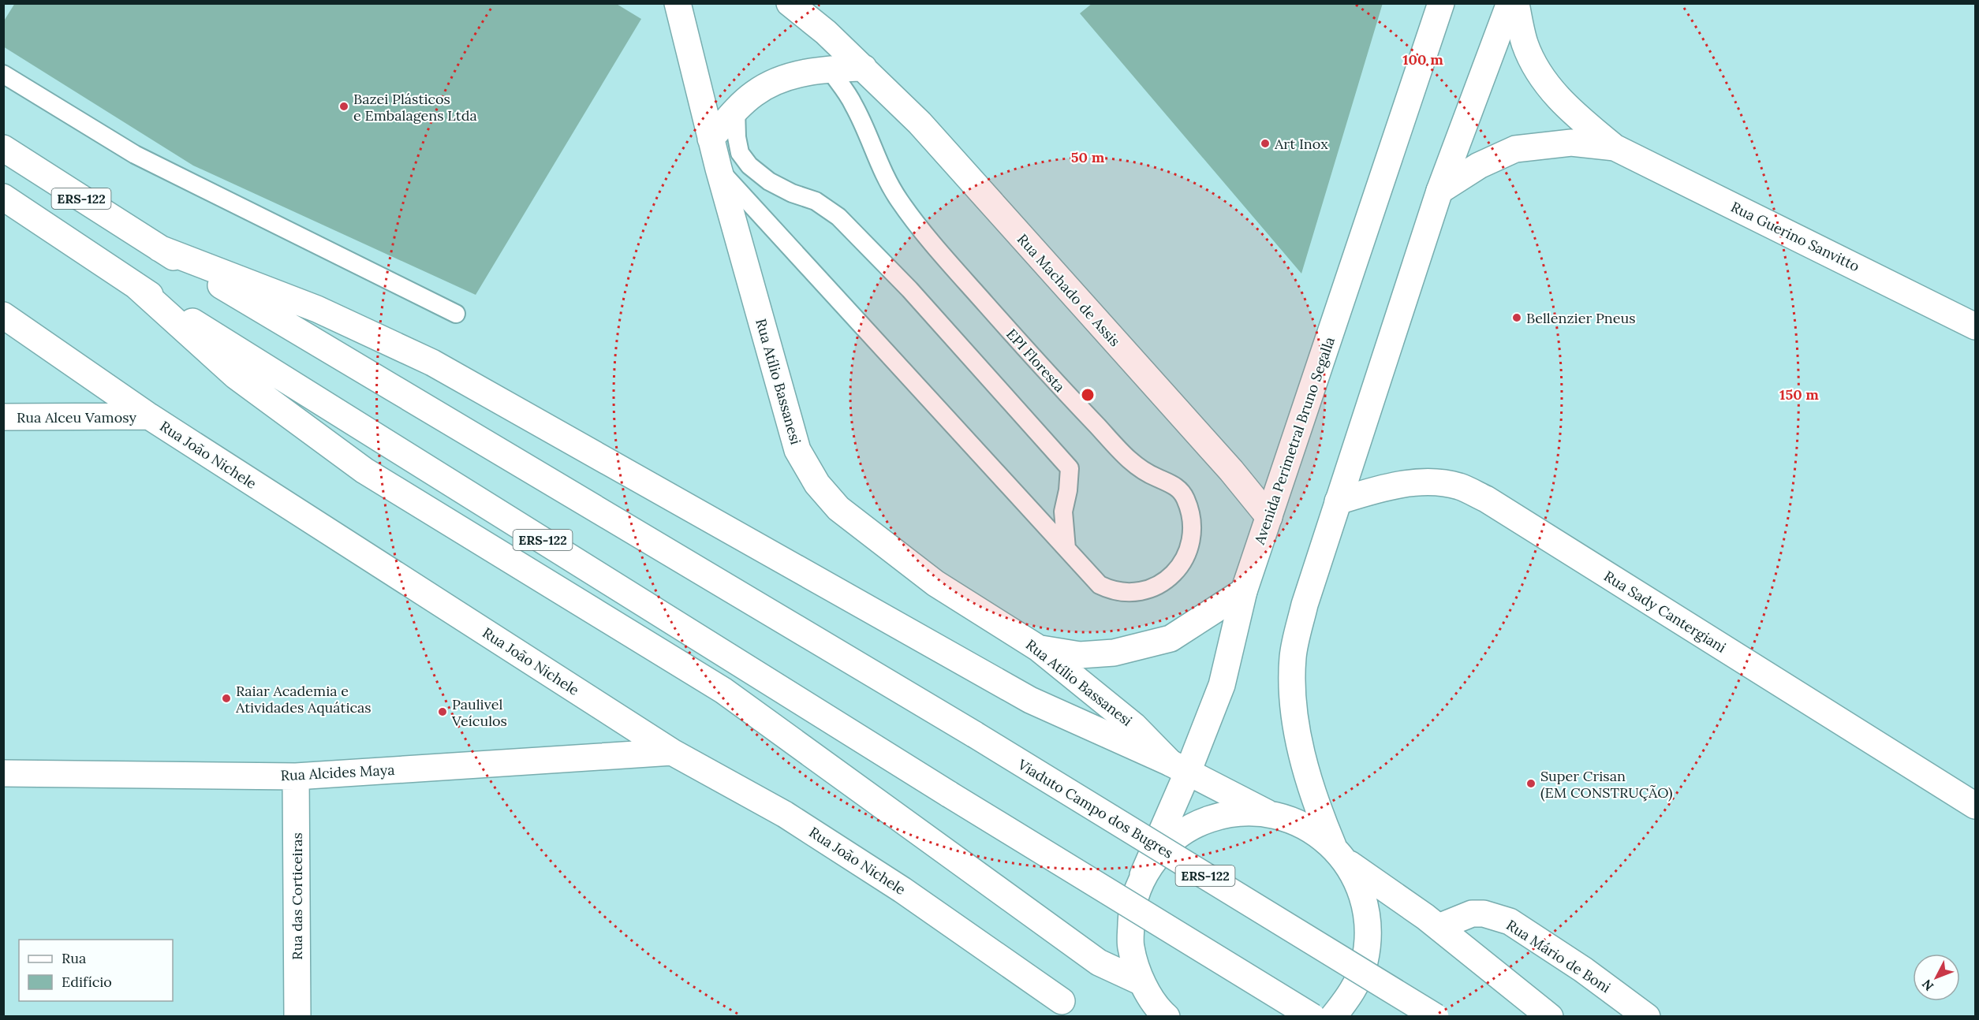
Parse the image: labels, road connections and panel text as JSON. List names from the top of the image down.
{
  "streets": {
    "main road": [
      "ERS-122",
      "Rua Guerino Sanvitto",
      "Rua Machado de Assis",
      "Rua Atílio Bassanesi",
      "Rua Alceu Vamosy",
      "Avenida Perimetral Bruno Segalla",
      "Rua João Nichele",
      "Rua Sady Cantergiani",
      "Rua Alcides Maya",
      "Viaduto Campo dos Bugres",
      "Rua das Corticeiras",
      "Rua Mário de Boni"
    ],
    "lane": ["EPI Floresta"]
  },
  "crossings": [
    ["ERS-122", "Viaduto Campo dos Bugres"],
    ["Rua Machado de Assis", "Avenida Perimetral Bruno Segalla"],
    ["EPI Floresta", "Rua Atílio Bassanesi"],
    ["Rua Atílio Bassanesi", "Avenida Perimetral Bruno Segalla"],
    ["Rua Alceu Vamosy", "Rua João Nichele"],
    ["Rua João Nichele", "Rua Alcides Maya"],
    ["Rua Alcides Maya", "Rua das Corticeiras"]
  ],
  "places": [
    "Bazei Plásticos e Embalagens Ltda",
    "Art Inox",
    "Bellenzier Pneus",
    "Raiar Academia e Atividades Aquáticas",
    "Paulivel Veículos",
    "Super Crisan (EM CONSTRUÇÃO)"
  ],
  "legend": ["Rua", "Edifício"],
  "north": "bottom left",
  "rings": ["100 m", "50 m", "150 m"]
}
